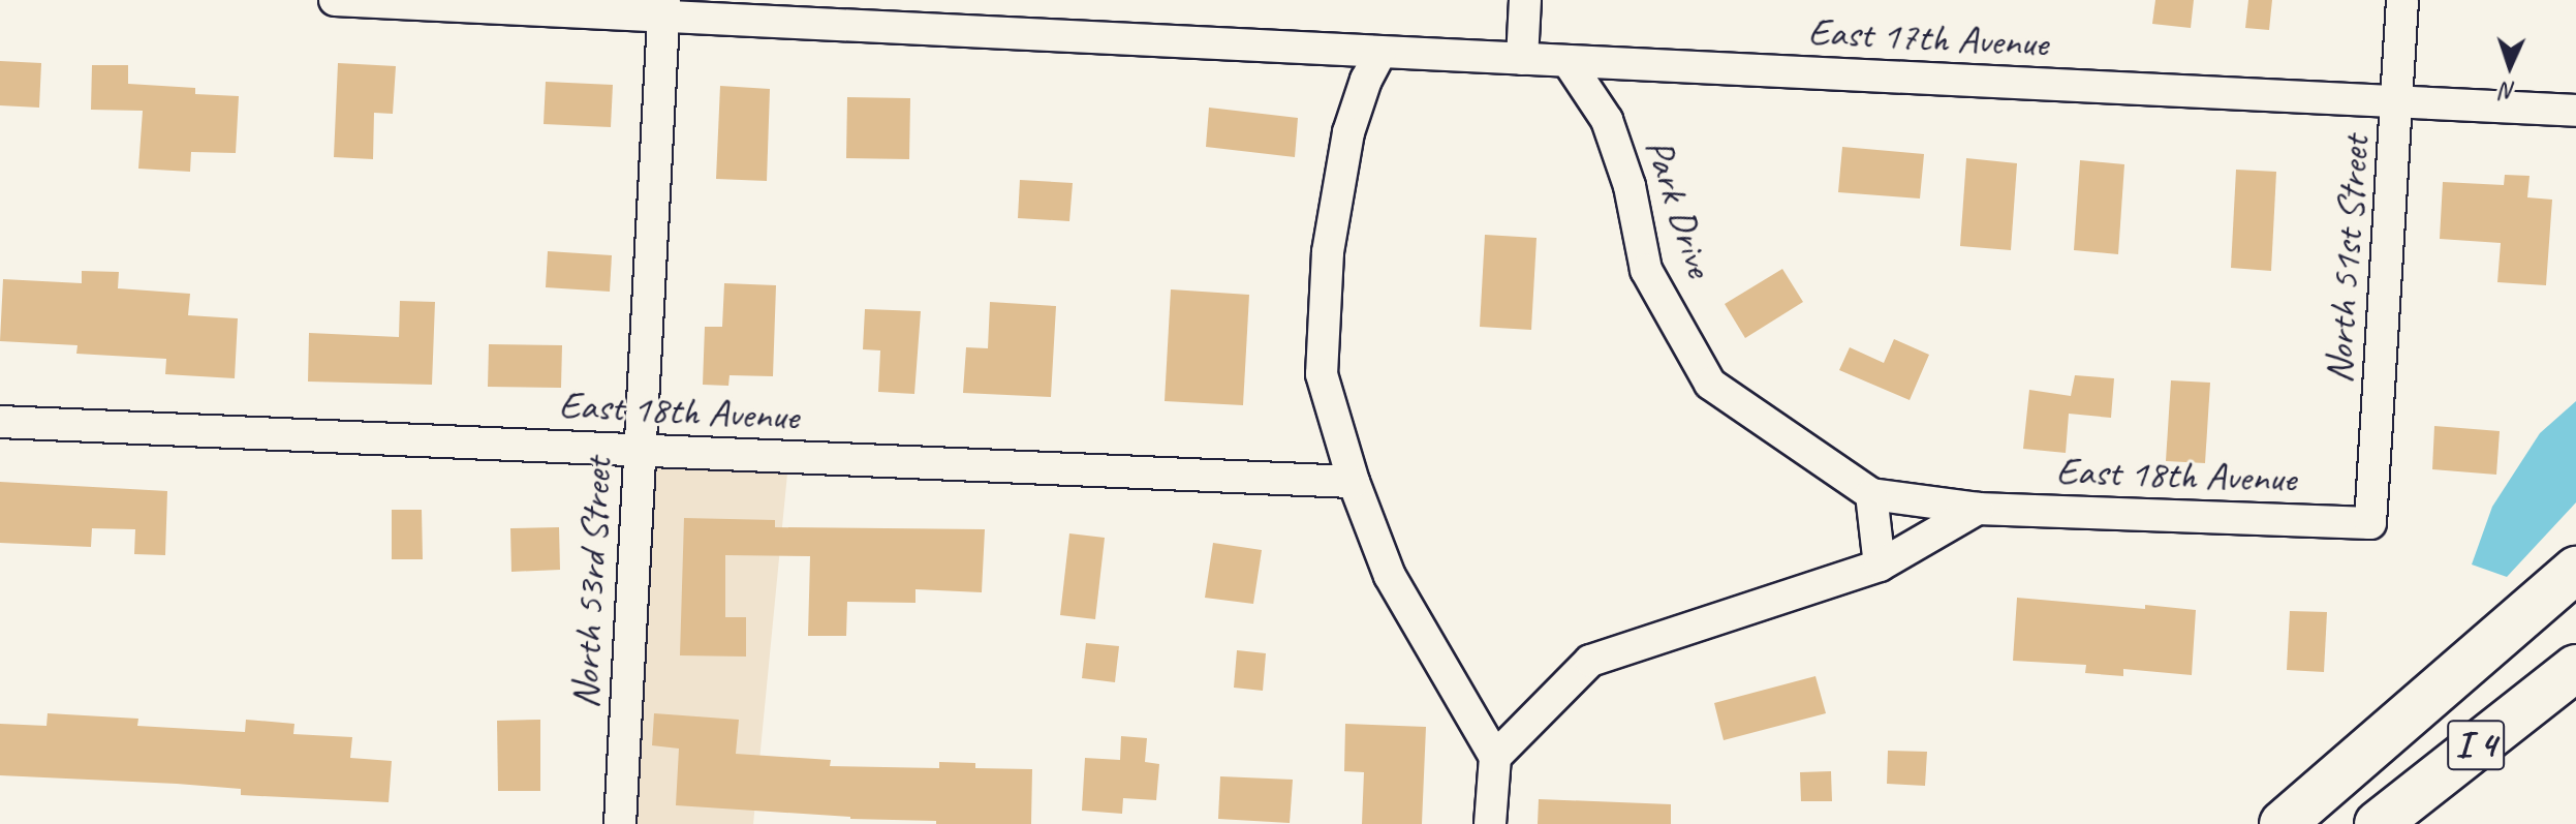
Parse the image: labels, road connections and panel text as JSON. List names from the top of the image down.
{
  "streets": {
    "highway": ["I 4"],
    "street": [
      "East 17th Avenue",
      "Park Drive",
      "North 51st Street",
      "East 18th Avenue",
      "North 53rd Street"
    ]
  },
  "crossings": [
    ["East 17th Avenue", "Park Drive"],
    ["East 17th Avenue", "North 51st Street"],
    ["East 17th Avenue", "North 53rd Street"],
    ["Park Drive", "East 18th Avenue"],
    ["North 51st Street", "East 18th Avenue"],
    ["East 18th Avenue", "North 53rd Street"]
  ],
  "north": "bottom"
}
